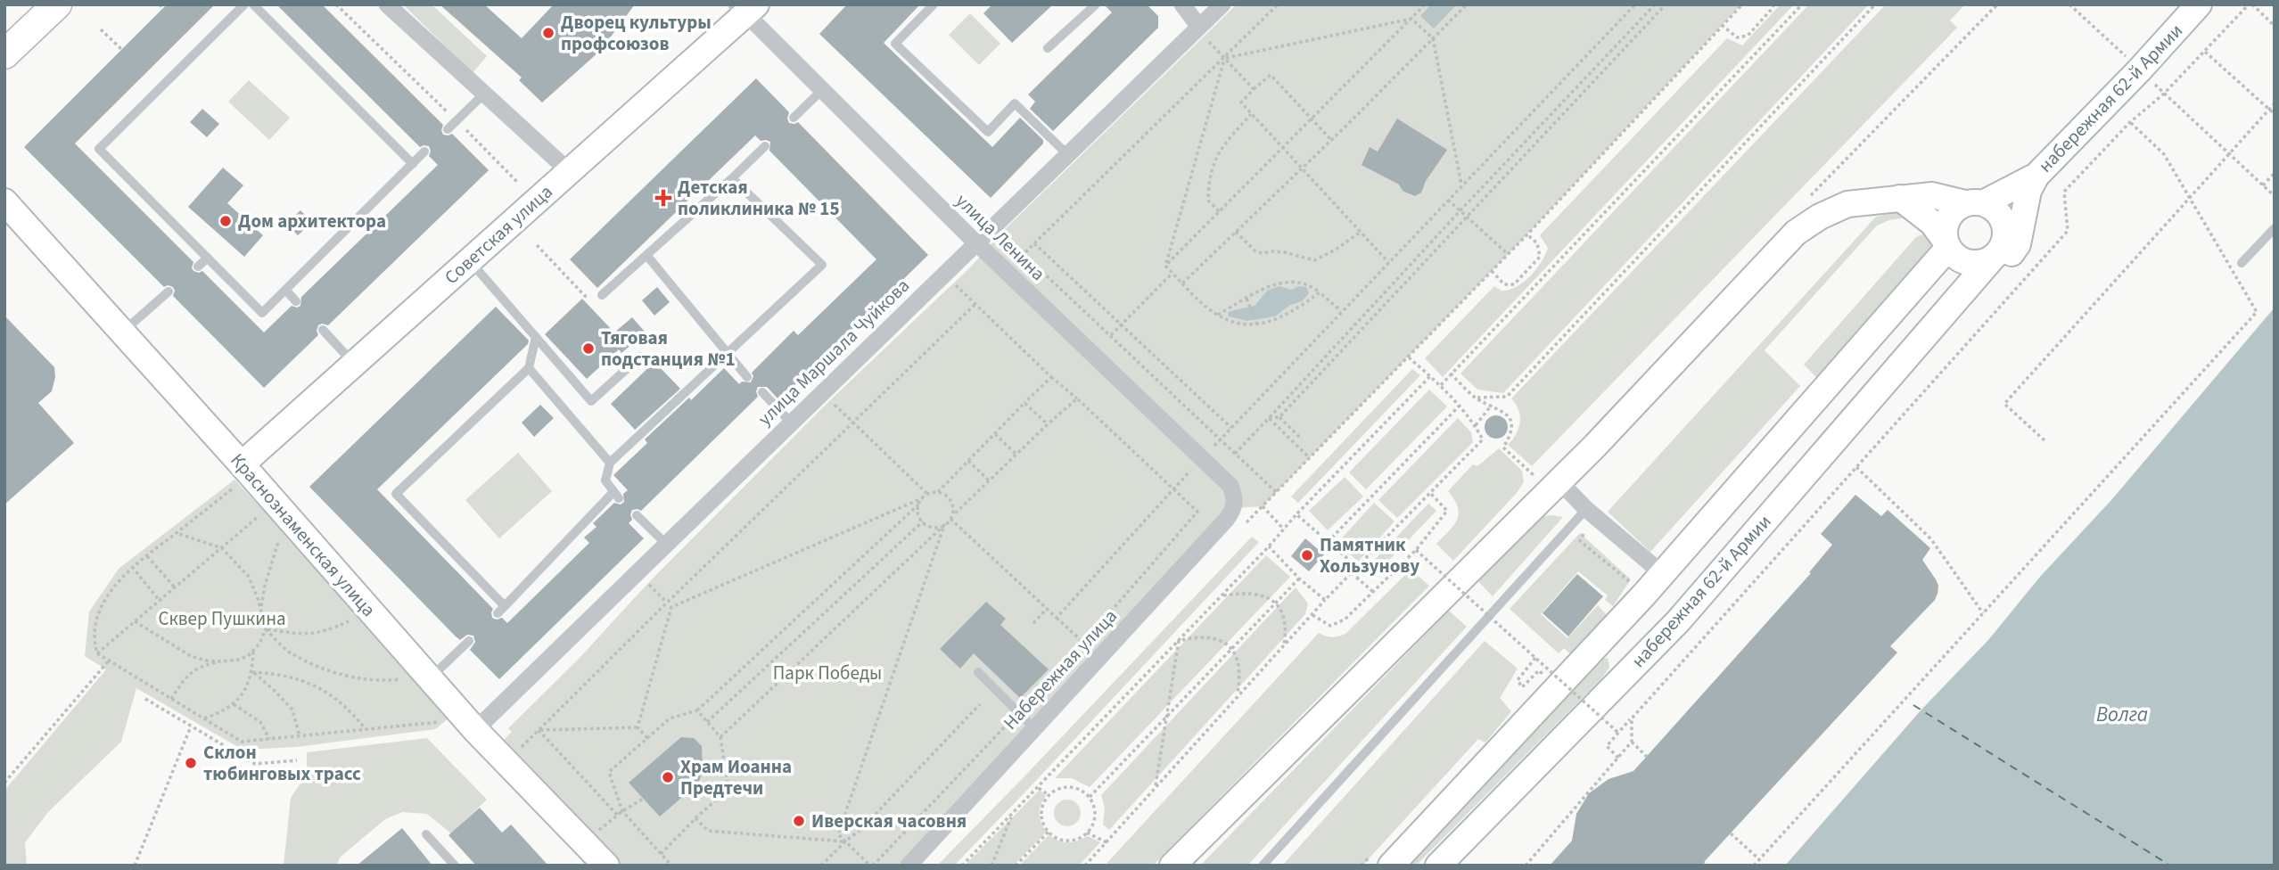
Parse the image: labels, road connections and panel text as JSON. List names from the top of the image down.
{
  "streets": {
    "main road": ["набережная 62-й Армии", "Советская улица", "Краснознаменская улица"],
    "street": ["улица Ленина", "улица Маршала Чуйкова", "Набережная улица"]
  },
  "crossings": [
    ["Советская улица", "улица Ленина"],
    ["Советская улица", "Краснознаменская улица"],
    ["улица Ленина", "улица Маршала Чуйкова"],
    ["улица Ленина", "Набережная улица"],
    ["улица Маршала Чуйкова", "Краснознаменская улица"]
  ],
  "water": ["Волга"],
  "parks": ["Сквер Пушкина", "Парк Победы"],
  "places": {
    "other": [
      "Дворец культуры профсоюзов",
      "Дом архитектора",
      "Тяговая подстанция №1",
      "Памятник Хользунову",
      "Склон тюбинговых трасс",
      "Храм Иоанна Предтечи",
      "Иверская часовня"
    ],
    "health": ["Детская поликлиника № 15"]
  }
}
